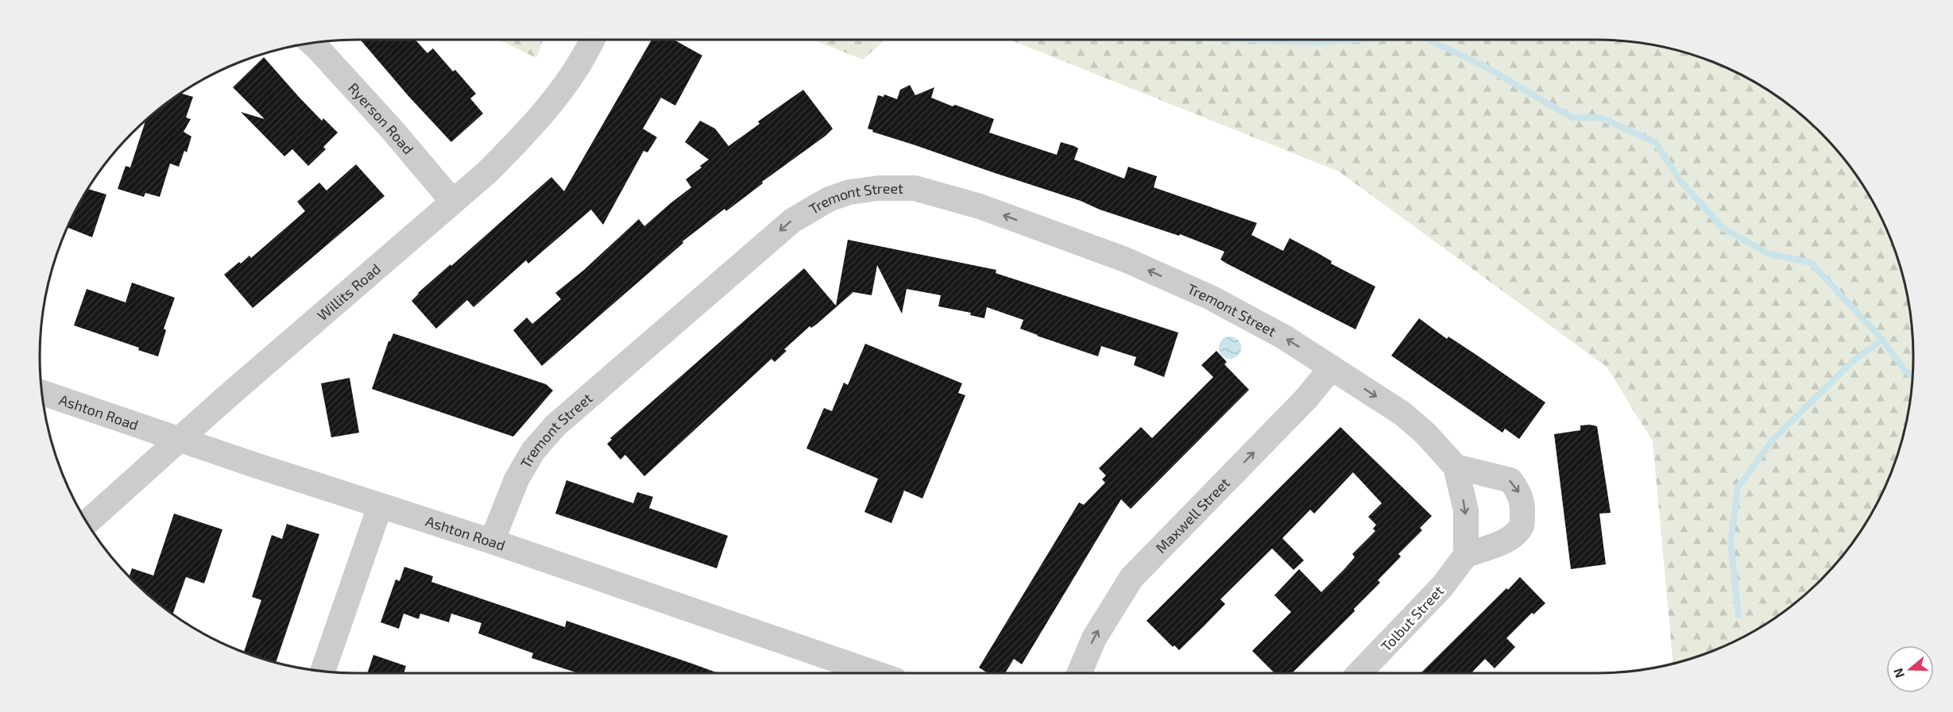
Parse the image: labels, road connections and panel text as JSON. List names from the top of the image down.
{
  "streets": {
    "street": [
      "Ryerson Road",
      "Tremont Street",
      "Willits Road",
      "Ashton Road",
      "Maxwell Street",
      "Tolbut Street"
    ]
  },
  "crossings": [
    ["Ryerson Road", "Willits Road"],
    ["Tremont Street", "Ashton Road"],
    ["Tremont Street", "Maxwell Street"],
    ["Willits Road", "Ashton Road"]
  ],
  "one_way": ["Tremont Street", "Maxwell Street"],
  "north": "left"
}
